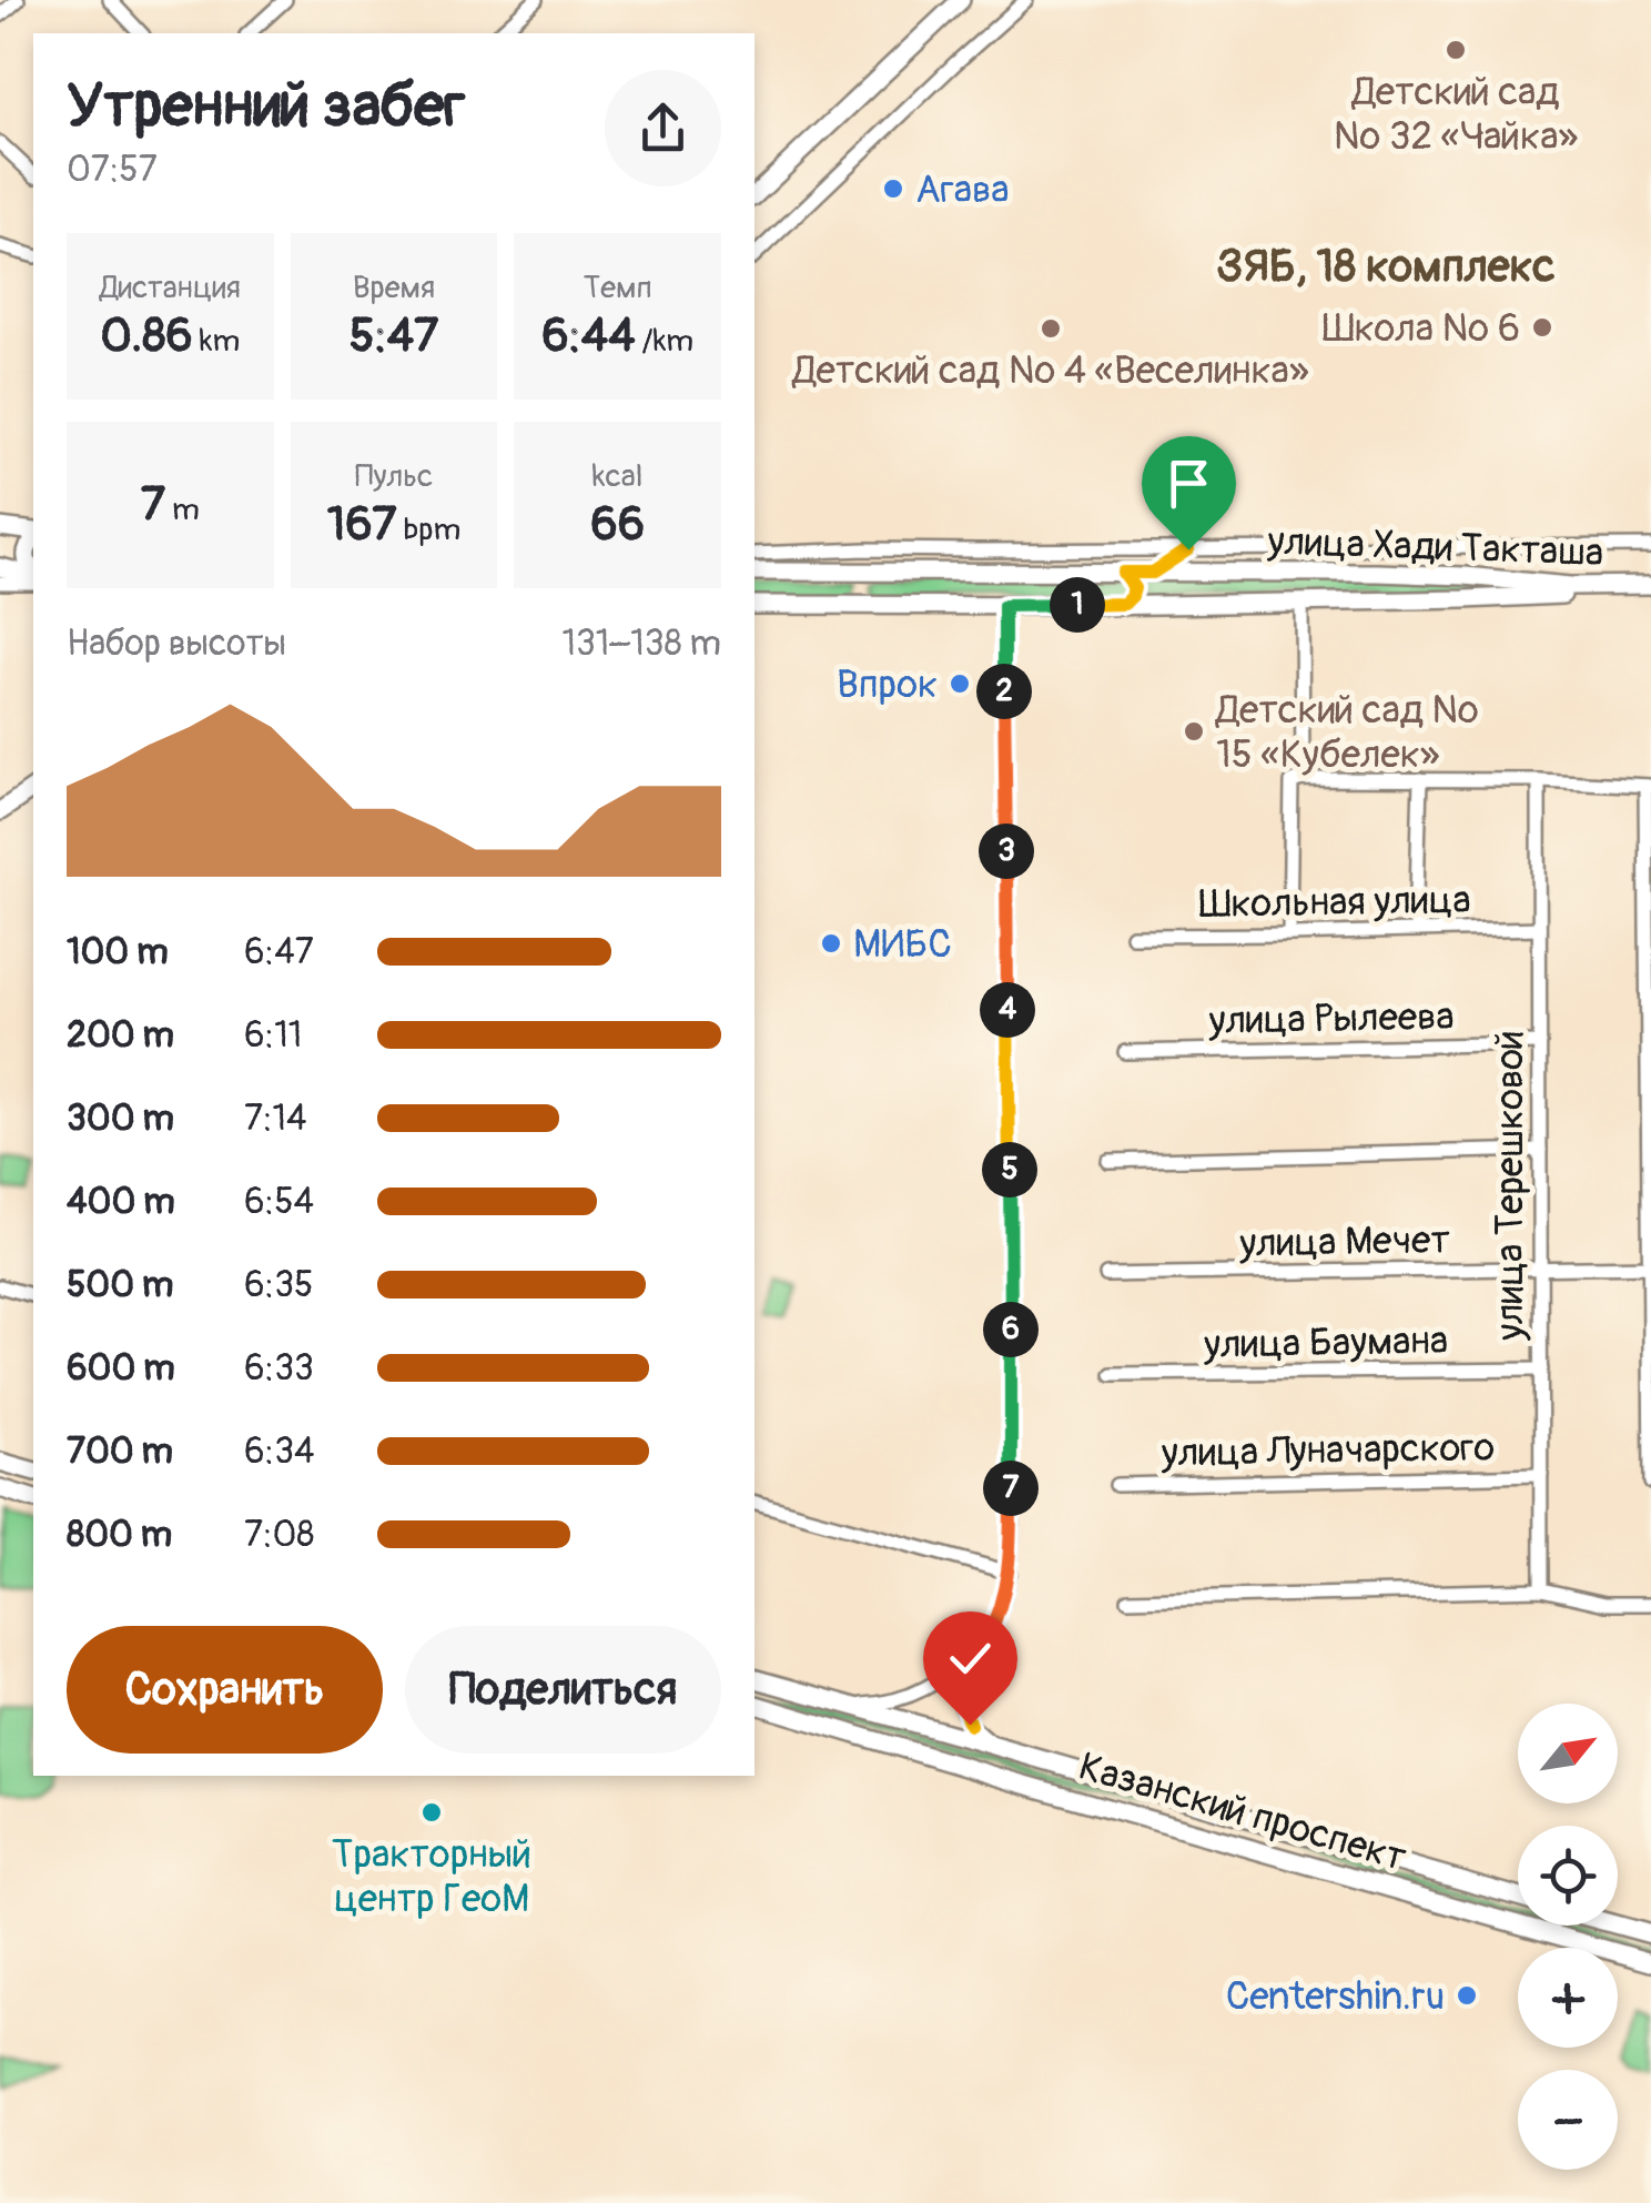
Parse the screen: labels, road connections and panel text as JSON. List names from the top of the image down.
{
  "streets": {
    "main road": ["улица Хади Такташа", "Казанский проспект"],
    "street": [
      "Школьная улица",
      "улица Рылеева",
      "улица Терешковой",
      "улица Мечет",
      "улица Баумана",
      "улица Луначарского"
    ]
  },
  "crossings": [
    ["Школьная улица", "улица Терешковой"],
    ["улица Рылеева", "улица Терешковой"],
    ["улица Терешковой", "улица Мечет"],
    ["улица Терешковой", "улица Баумана"],
    ["улица Терешковой", "улица Луначарского"]
  ],
  "districts": ["ЗЯБ, 18 комплекс"],
  "places": [
    "Детский сад № 32 «Чайка»",
    "Агава",
    "Школа № 6",
    "Детский сад № 4 «Веселинка»",
    "Впрок",
    "Детский сад № 15 «Кубелек»",
    "МИБС",
    "Тракторный центр ГеоМ",
    "Centershin.ru"
  ],
  "north": "top right",
  "page": {
    "heading": ["Утренний забег", "07:57"],
    "stats": [
      ["Дистанция", "0.86 km"],
      ["Время", "5:47"],
      ["Темп", "6:44 /km"],
      ["7 m"],
      ["Пульс", "167 bpm"],
      ["kcal", "66"]
    ],
    "pins": [
      "1",
      "2",
      "3",
      "4",
      "5",
      "6",
      "7"
    ],
    "chart": ["Набор высоты", "131–138 m"],
    "list": [
      {
        "name": "100 m",
        "note": "6:47"
      },
      {
        "name": "200 m",
        "note": "6:11"
      },
      {
        "name": "300 m",
        "note": "7:14"
      },
      {
        "name": "400 m",
        "note": "6:54"
      },
      {
        "name": "500 m",
        "note": "6:35"
      },
      {
        "name": "600 m",
        "note": "6:33"
      },
      {
        "name": "700 m",
        "note": "6:34"
      },
      {
        "name": "800 m",
        "note": "7:08"
      }
    ],
    "buttons": ["Сохранить", "Поделиться"],
    "map_buttons": ["+", "−"]
  }
}
